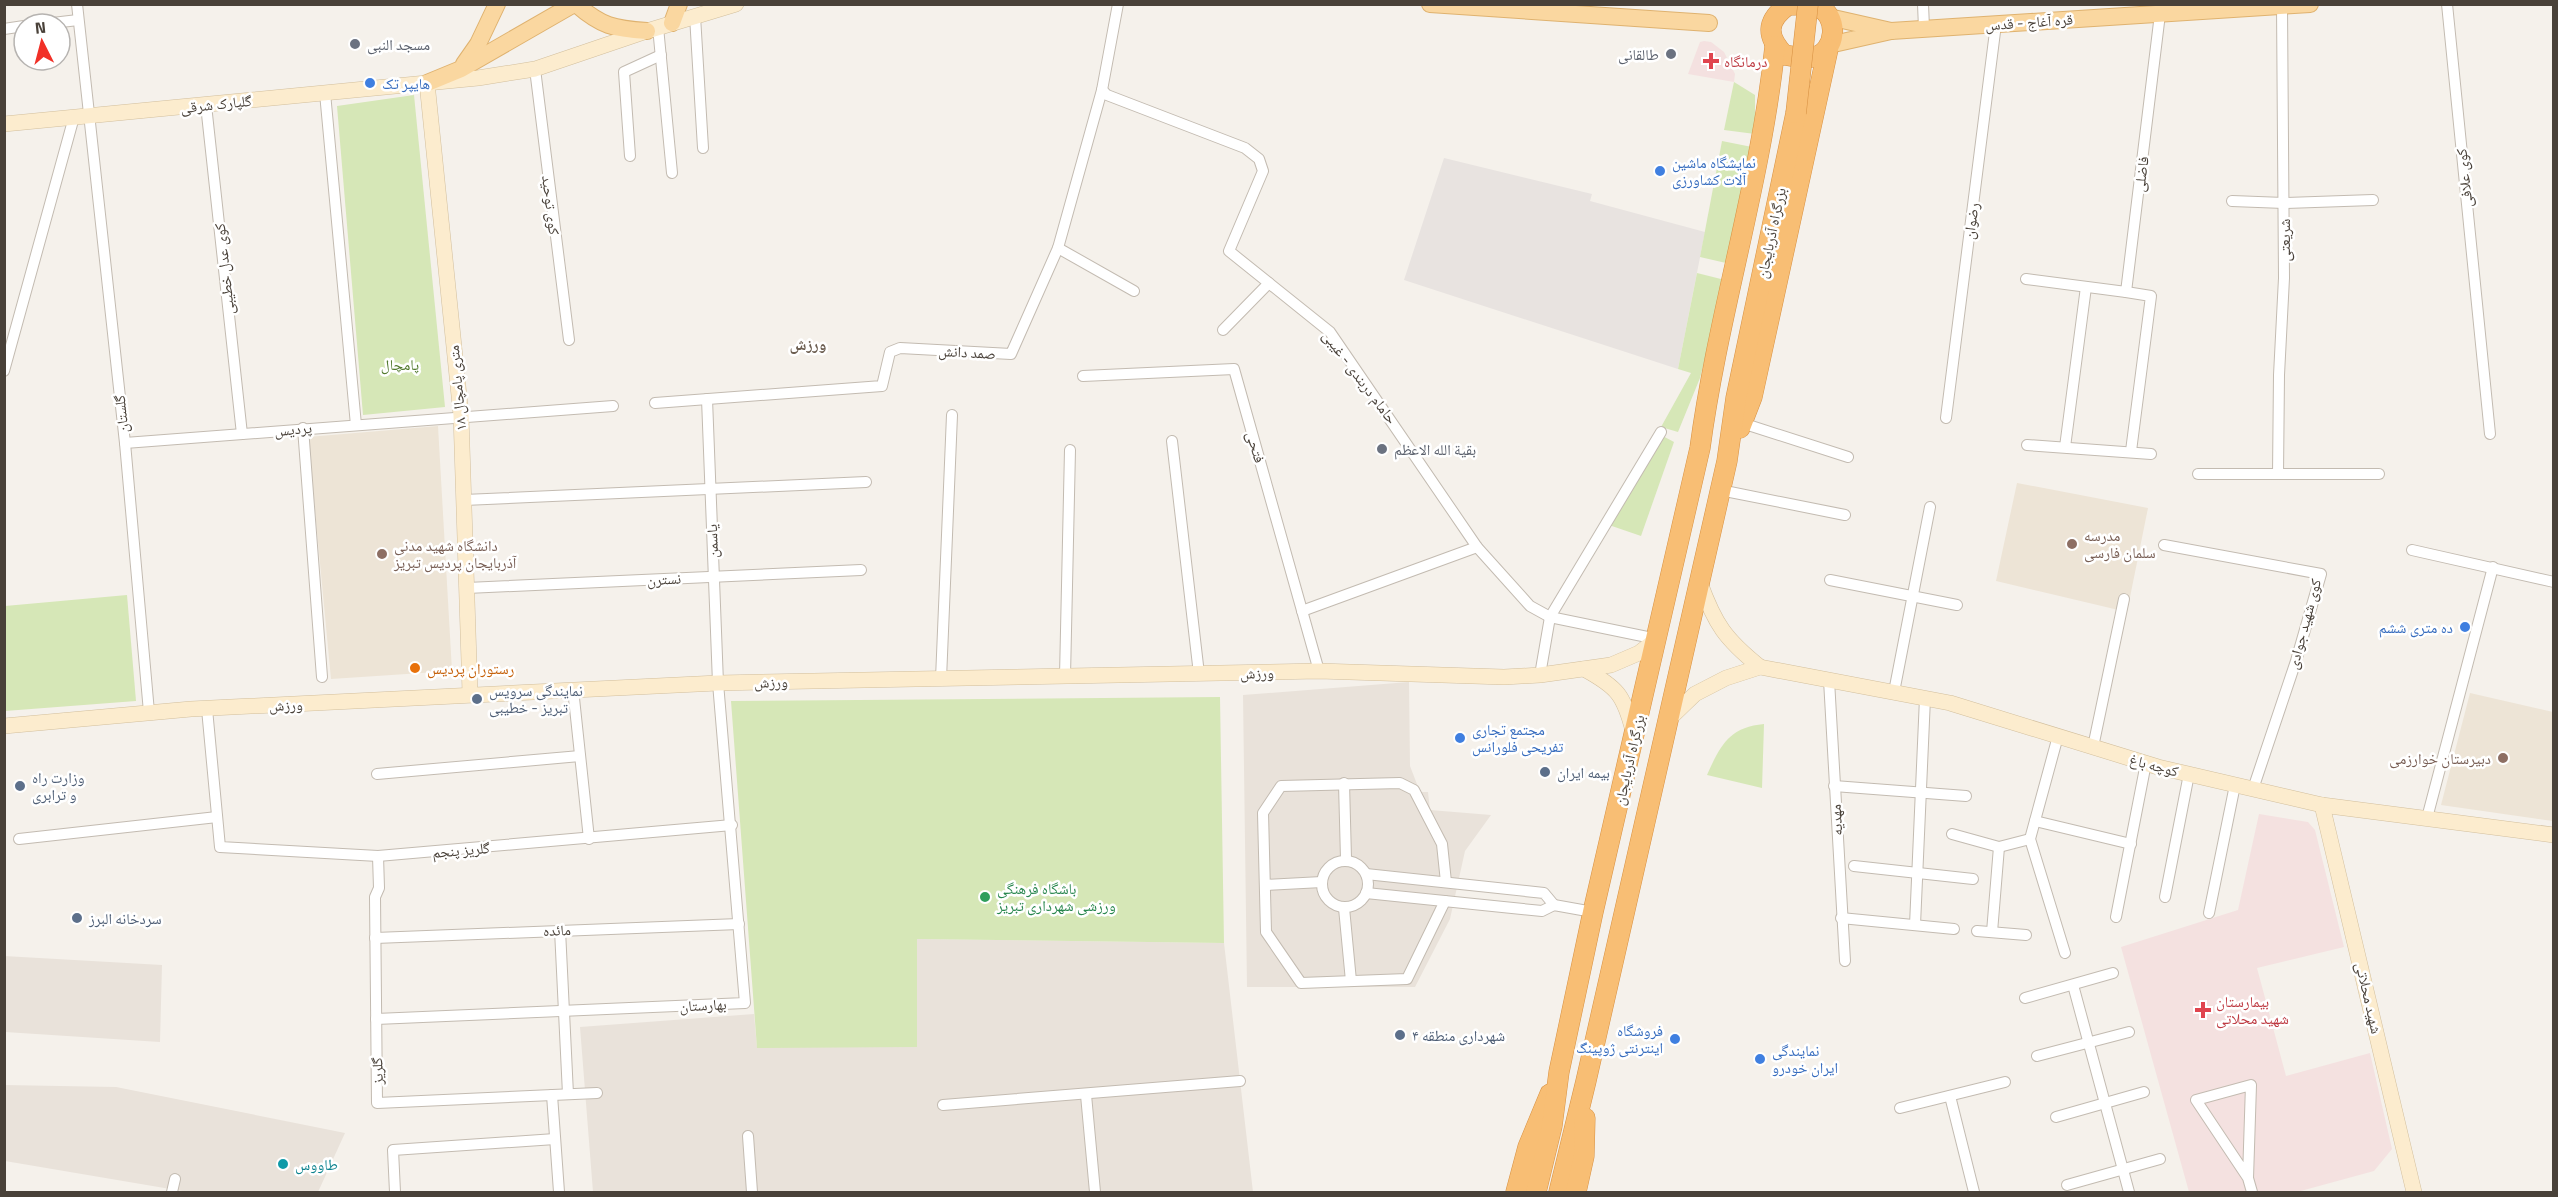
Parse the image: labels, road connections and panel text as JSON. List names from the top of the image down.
{
  "streets": {
    "highway": ["بزرگراه آذربایجان"],
    "main road": [
      "قره آغاج - قدس",
      "گلپارک شرقی",
      "۱۸ متری پامچال",
      "ورزش",
      "کوچه باغ",
      "شهید محلاتی"
    ],
    "street": [
      "فاضلی",
      "کوی علافی",
      "کوی توحید",
      "رضوان",
      "شریعتی",
      "کوی عدل خطیبی",
      "صمد دانش",
      "حامام دربندی - غیبی",
      "گلستان",
      "پردیس",
      "فتحی",
      "یاسمن",
      "نسترن",
      "کوی شهید جوادی",
      "مهدیه",
      "گلریز پنجم",
      "مائده",
      "بهارستان",
      "گلریز"
    ]
  },
  "crossings": [
    ["قره آغاج - قدس", "فاضلی"],
    ["قره آغاج - قدس", "رضوان"],
    ["قره آغاج - قدس", "شریعتی"],
    ["گلپارک شرقی", "کوی توحید"],
    ["گلپارک شرقی", "کوی عدل خطیبی"],
    ["گلپارک شرقی", "۱۸ متری پامچال"],
    ["گلپارک شرقی", "گلستان"],
    ["بزرگراه آذربایجان", "حامام دربندی - غیبی"],
    ["بزرگراه آذربایجان", "ورزش"],
    ["کوی عدل خطیبی", "پردیس"],
    ["صمد دانش", "حامام دربندی - غیبی"],
    ["صمد دانش", "یاسمن"],
    ["حامام دربندی - غیبی", "ورزش"],
    ["۱۸ متری پامچال", "پردیس"],
    ["۱۸ متری پامچال", "نسترن"],
    ["۱۸ متری پامچال", "ورزش"],
    ["گلستان", "پردیس"],
    ["گلستان", "ورزش"],
    ["فتحی", "ورزش"],
    ["یاسمن", "نسترن"],
    ["یاسمن", "ورزش"],
    ["یاسمن", "بهارستان"],
    ["کوی شهید جوادی", "کوچه باغ"],
    ["ورزش", "بهارستان"],
    ["کوچه باغ", "مهدیه"],
    ["کوچه باغ", "شهید محلاتی"],
    ["گلریز پنجم", "بهارستان"],
    ["گلریز پنجم", "گلریز"],
    ["مائده", "بهارستان"],
    ["مائده", "گلریز"],
    ["بهارستان", "گلریز"]
  ],
  "districts": ["ورزش"],
  "parks": ["پامچال"],
  "places": {
    "other": [
      "مسجد النبی",
      "طالقانی",
      "هایپر تک",
      "نمایشگاه ماشین آلات کشاورزی",
      "بقیة الله الاعظم",
      "مدرسه سلمان فارسی",
      "دانشگاه شهید مدنی آذربایجان پردیس تبریز",
      "ده متری ششم",
      "رستوران پردیس",
      "نمایندگی سرویس تبریز - خطیبی",
      "مجتمع تجاری تفریحی فلورانس",
      "دبیرستان خوارزمی",
      "بیمه ایران",
      "وزارت راه و ترابری",
      "باشگاه فرهنگی ورزشی شهرداری تبریز",
      "سردخانه البرز",
      "شهرداری منطقه ۴",
      "فروشگاه اینترنتی ژوپینگ",
      "نمایندگی ایران خودرو",
      "طاووس"
    ],
    "health": ["درمانگاه", "بیمارستان شهید محلاتی"]
  },
  "north": "top"
}
